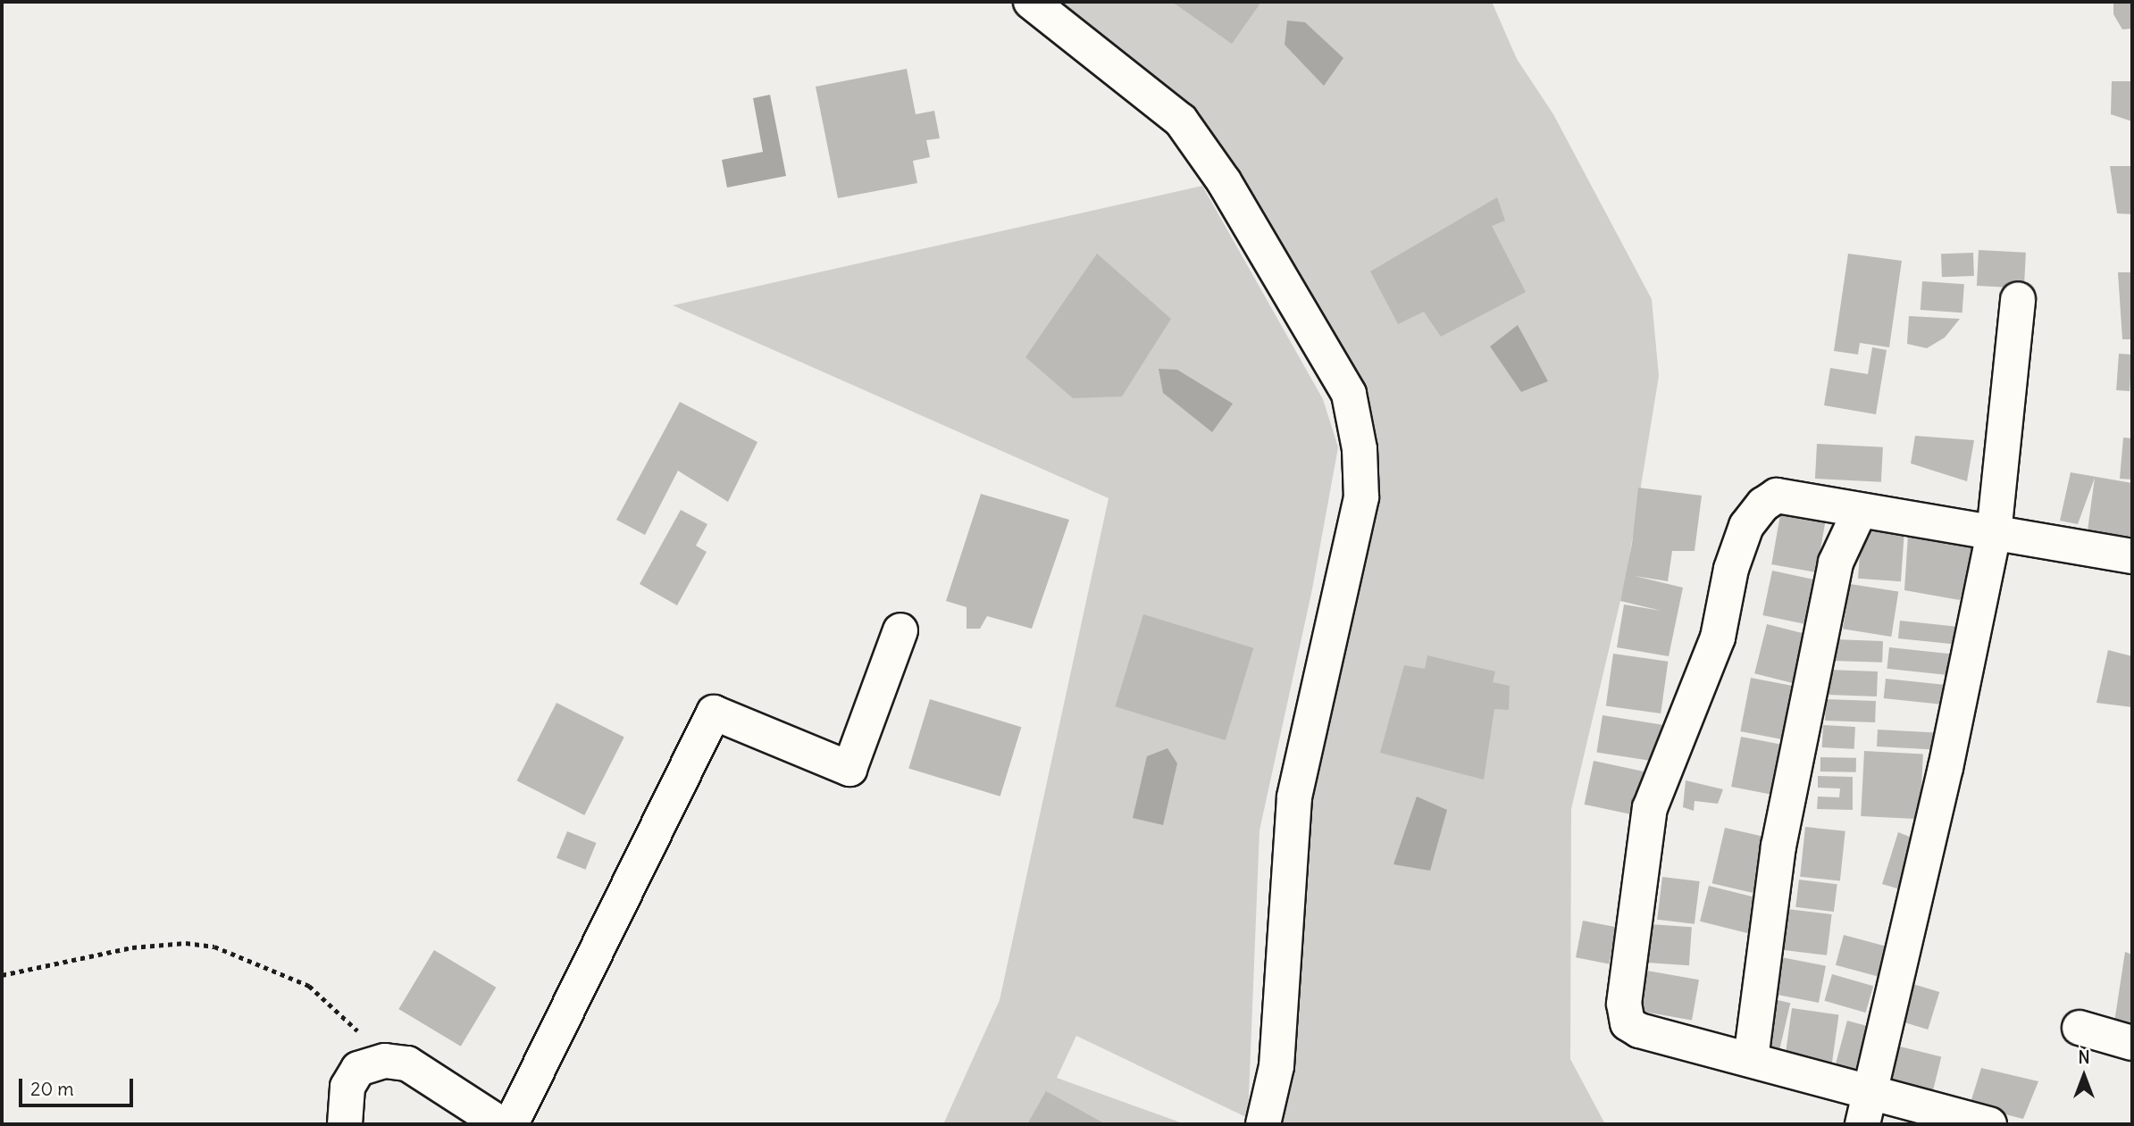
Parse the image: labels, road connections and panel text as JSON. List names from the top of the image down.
{
  "scale_bar": "20 m",
  "north": "top"
}
